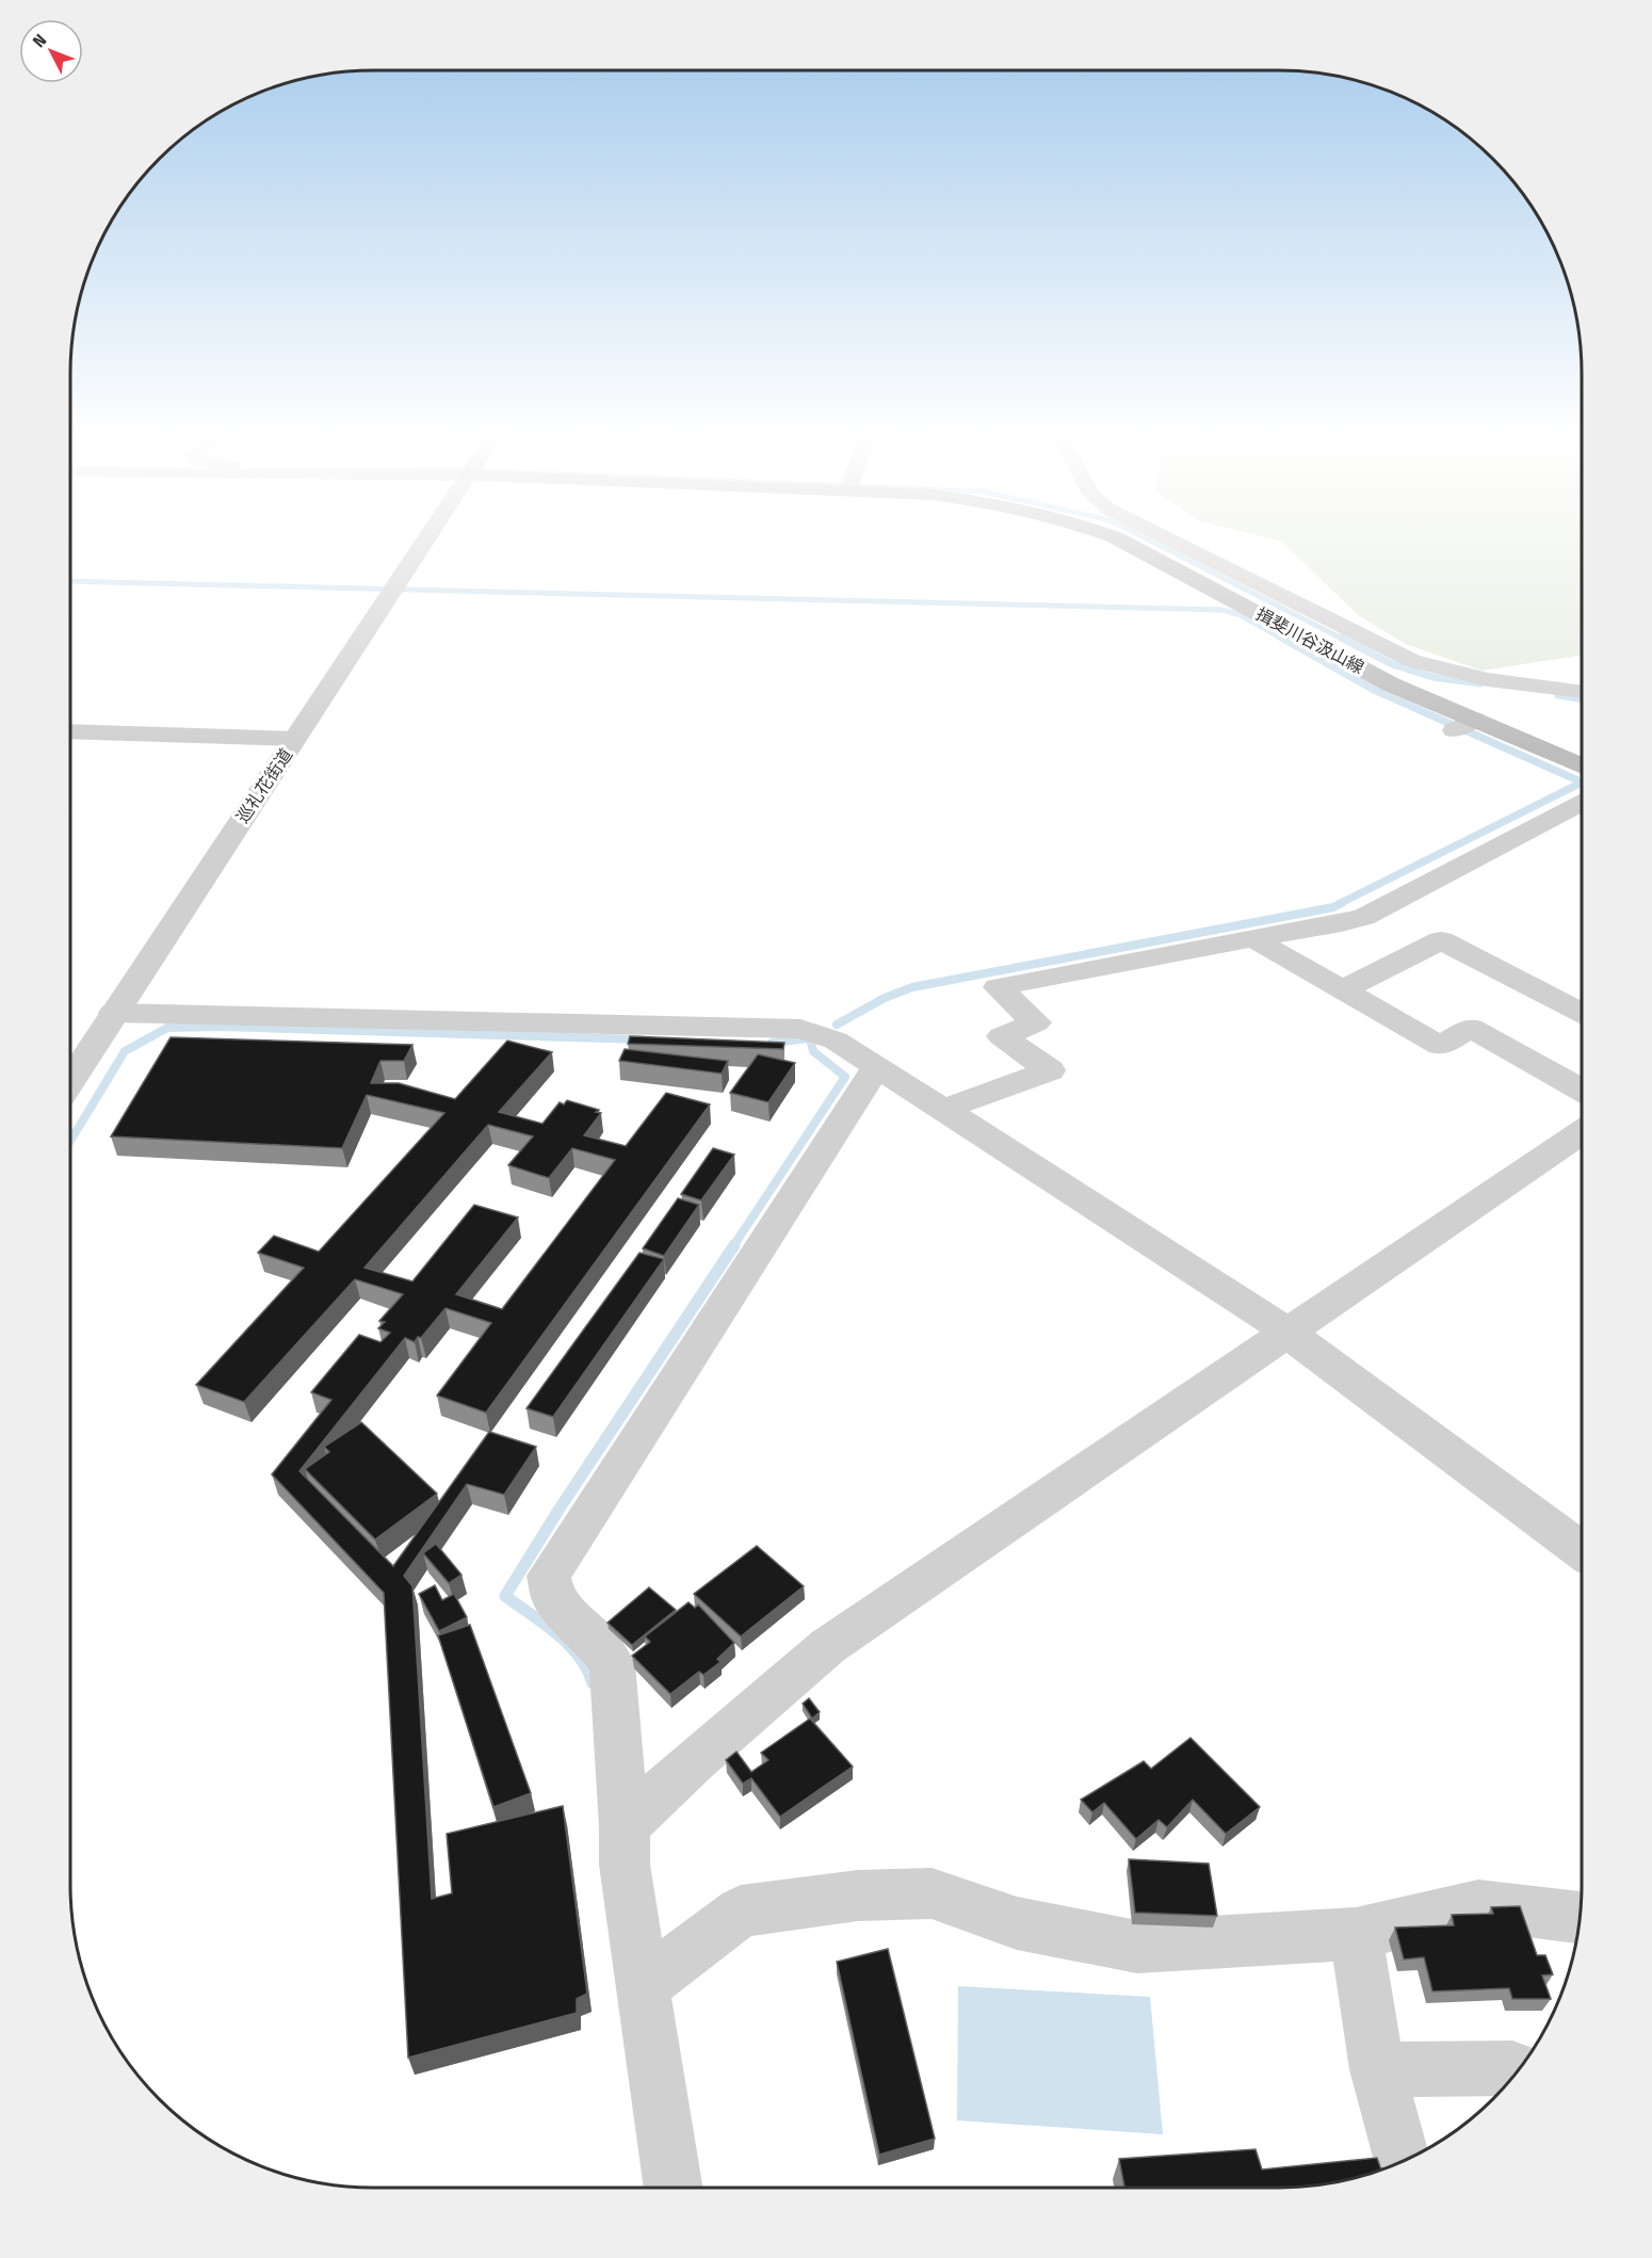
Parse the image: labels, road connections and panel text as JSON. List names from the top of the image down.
{
  "streets": {
    "main road": ["揖斐川谷汲山線"],
    "street": ["巡礼花街道"]
  },
  "north": "top left"
}
